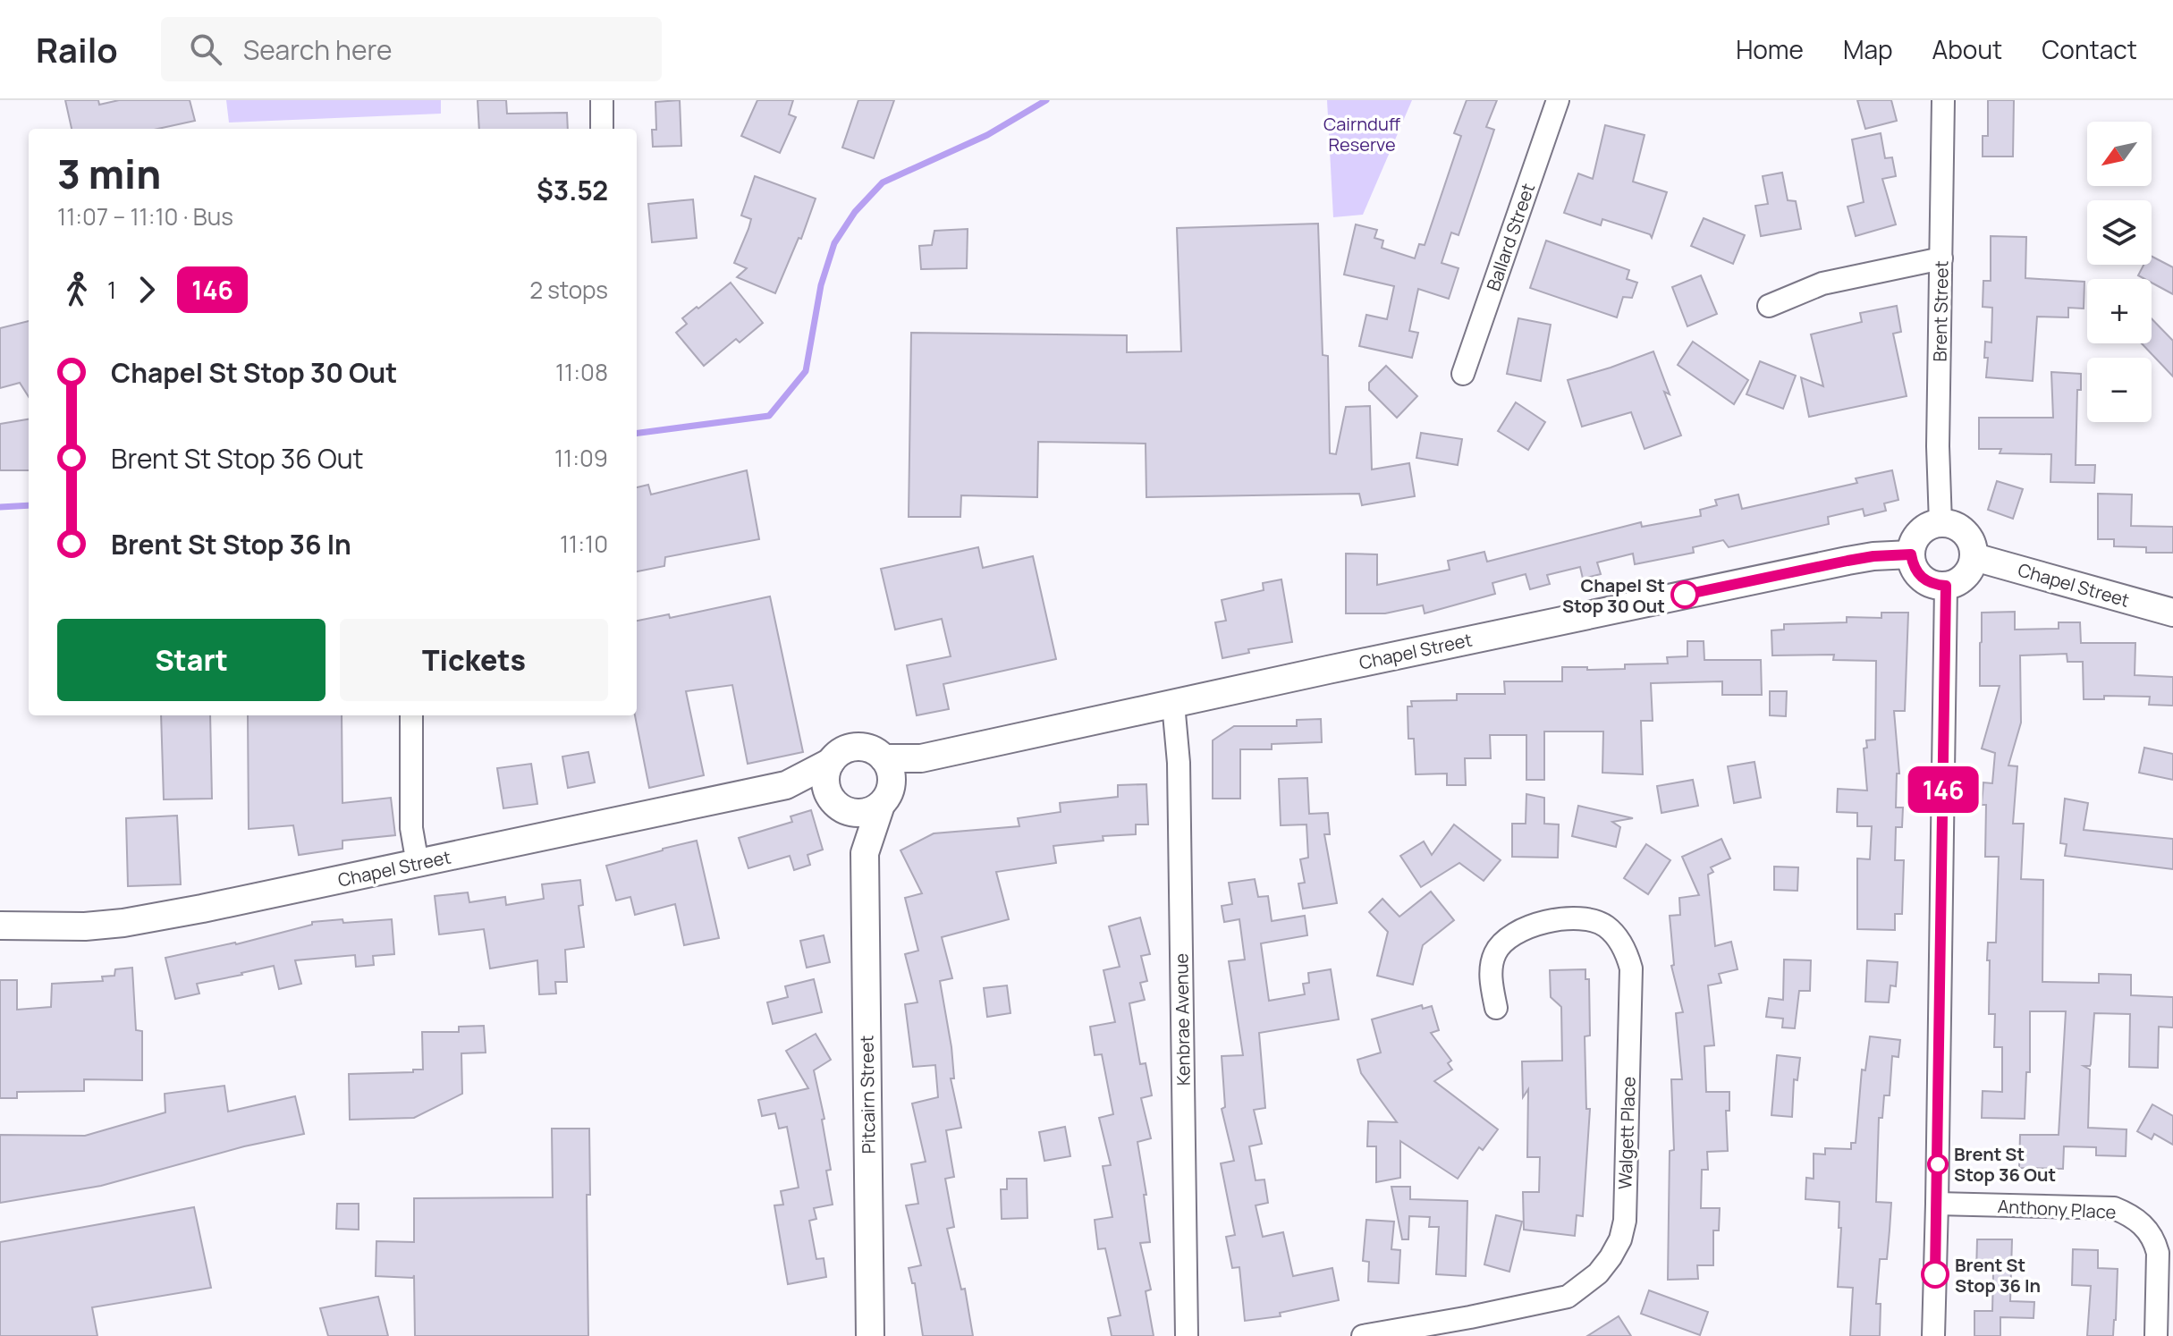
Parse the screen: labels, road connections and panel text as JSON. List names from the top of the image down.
{
  "streets": {
    "street": [
      "Ballard Street",
      "Brent Street",
      "Chapel Street",
      "Kenbrae Avenue",
      "Pitcairn Street",
      "Walgett Place",
      "Anthony Place"
    ]
  },
  "crossings": [
    ["Brent Street", "Chapel Street"],
    ["Chapel Street", "Kenbrae Avenue"],
    ["Chapel Street", "Pitcairn Street"]
  ],
  "parks": ["Cairnduff Reserve"],
  "places": ["Chapel St Stop 30 Out", "Brent St Stop 36 Out", "Brent St Stop 36 In"],
  "lines": ["bus line 146"],
  "north": "bottom left",
  "page": {
    "header": "Railo",
    "search": "Search here",
    "nav": [
      "Home",
      "Map",
      "About",
      "Contact"
    ],
    "on_map": "146",
    "map_buttons": ["+", "−"],
    "heading": ["3 min", "11:07 – 11:10 · Bus", "$3.52"],
    "legs": ["1", "146", "2 stops"],
    "list": [
      {
        "name": "Chapel St Stop 30 Out",
        "value": "11:08"
      },
      {
        "name": "Brent St Stop 36 Out",
        "value": "11:09"
      },
      {
        "name": "Brent St Stop 36 In",
        "value": "11:10"
      }
    ],
    "buttons": ["Start", "Tickets"]
  }
}
